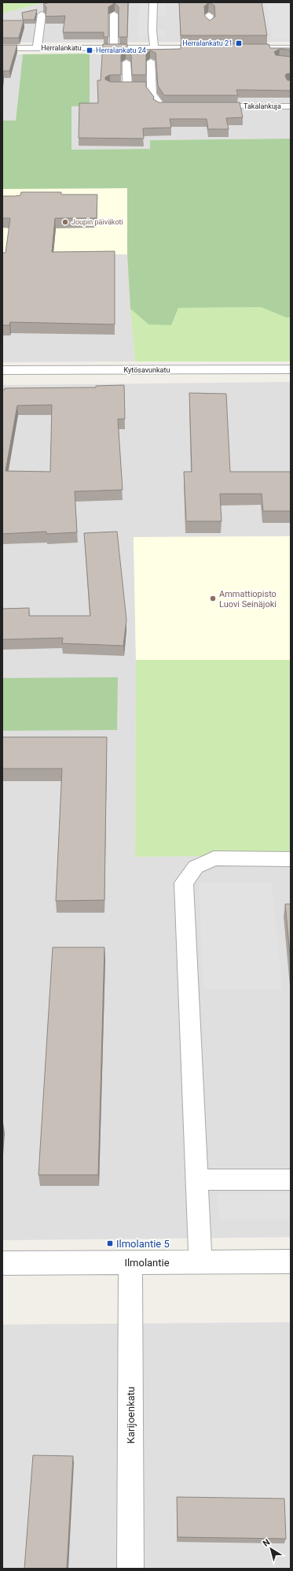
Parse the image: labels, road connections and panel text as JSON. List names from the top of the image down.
{
  "streets": {
    "street": [
      "Herralankatu",
      "Takalankuja",
      "Kytösavunkatu",
      "Ilmolantie",
      "Karijoenkatu"
    ]
  },
  "crossings": [
    ["Ilmolantie", "Karijoenkatu"]
  ],
  "places": {
    "transit": ["Herralankatu 21", "Herralankatu 24", "Ilmolantie 5"],
    "other": ["Joupin päiväkoti", "Ammattiopisto Luovi Seinäjoki"]
  },
  "north": "top left"
}
